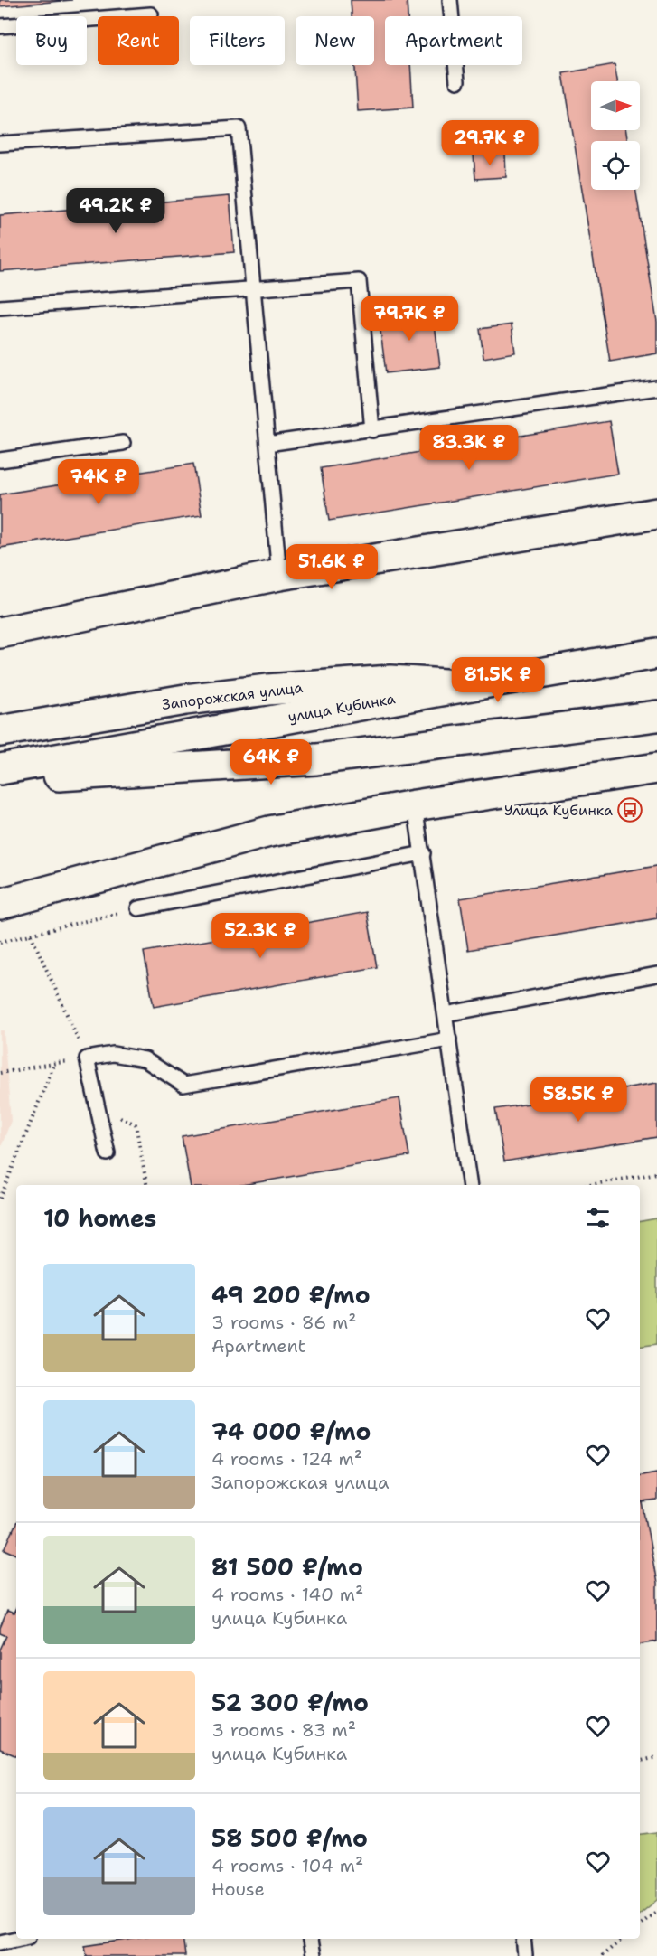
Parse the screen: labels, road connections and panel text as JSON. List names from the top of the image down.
{
  "streets": {
    "street": ["Запорожская улица", "улица Кубинка"]
  },
  "crossings": [
    ["Запорожская улица", "улица Кубинка"]
  ],
  "places": {
    "bus stop": ["Улица Кубинка"]
  },
  "north": "right",
  "page": {
    "chip": [
      "Buy",
      "Rent",
      "Filters",
      "New",
      "Apartment"
    ],
    "price": [
      "29.7K ₽",
      "49.2K ₽",
      "79.7K ₽",
      "83.3K ₽",
      "74K ₽",
      "51.6K ₽",
      "81.5K ₽",
      "64K ₽",
      "52.3K ₽",
      "58.5K ₽"
    ],
    "heading": "10 homes",
    "list": [
      {
        "name": "49 200 ₽/mo",
        "note": "3 rooms · 86 m² · Apartment"
      },
      {
        "name": "74 000 ₽/mo",
        "note": "4 rooms · 124 m² · Запорожская улица"
      },
      {
        "name": "81 500 ₽/mo",
        "note": "4 rooms · 140 m² · улица Кубинка"
      },
      {
        "name": "52 300 ₽/mo",
        "note": "3 rooms · 83 m² · улица Кубинка"
      },
      {
        "name": "58 500 ₽/mo",
        "note": "4 rooms · 104 m² · House"
      }
    ]
  }
}
